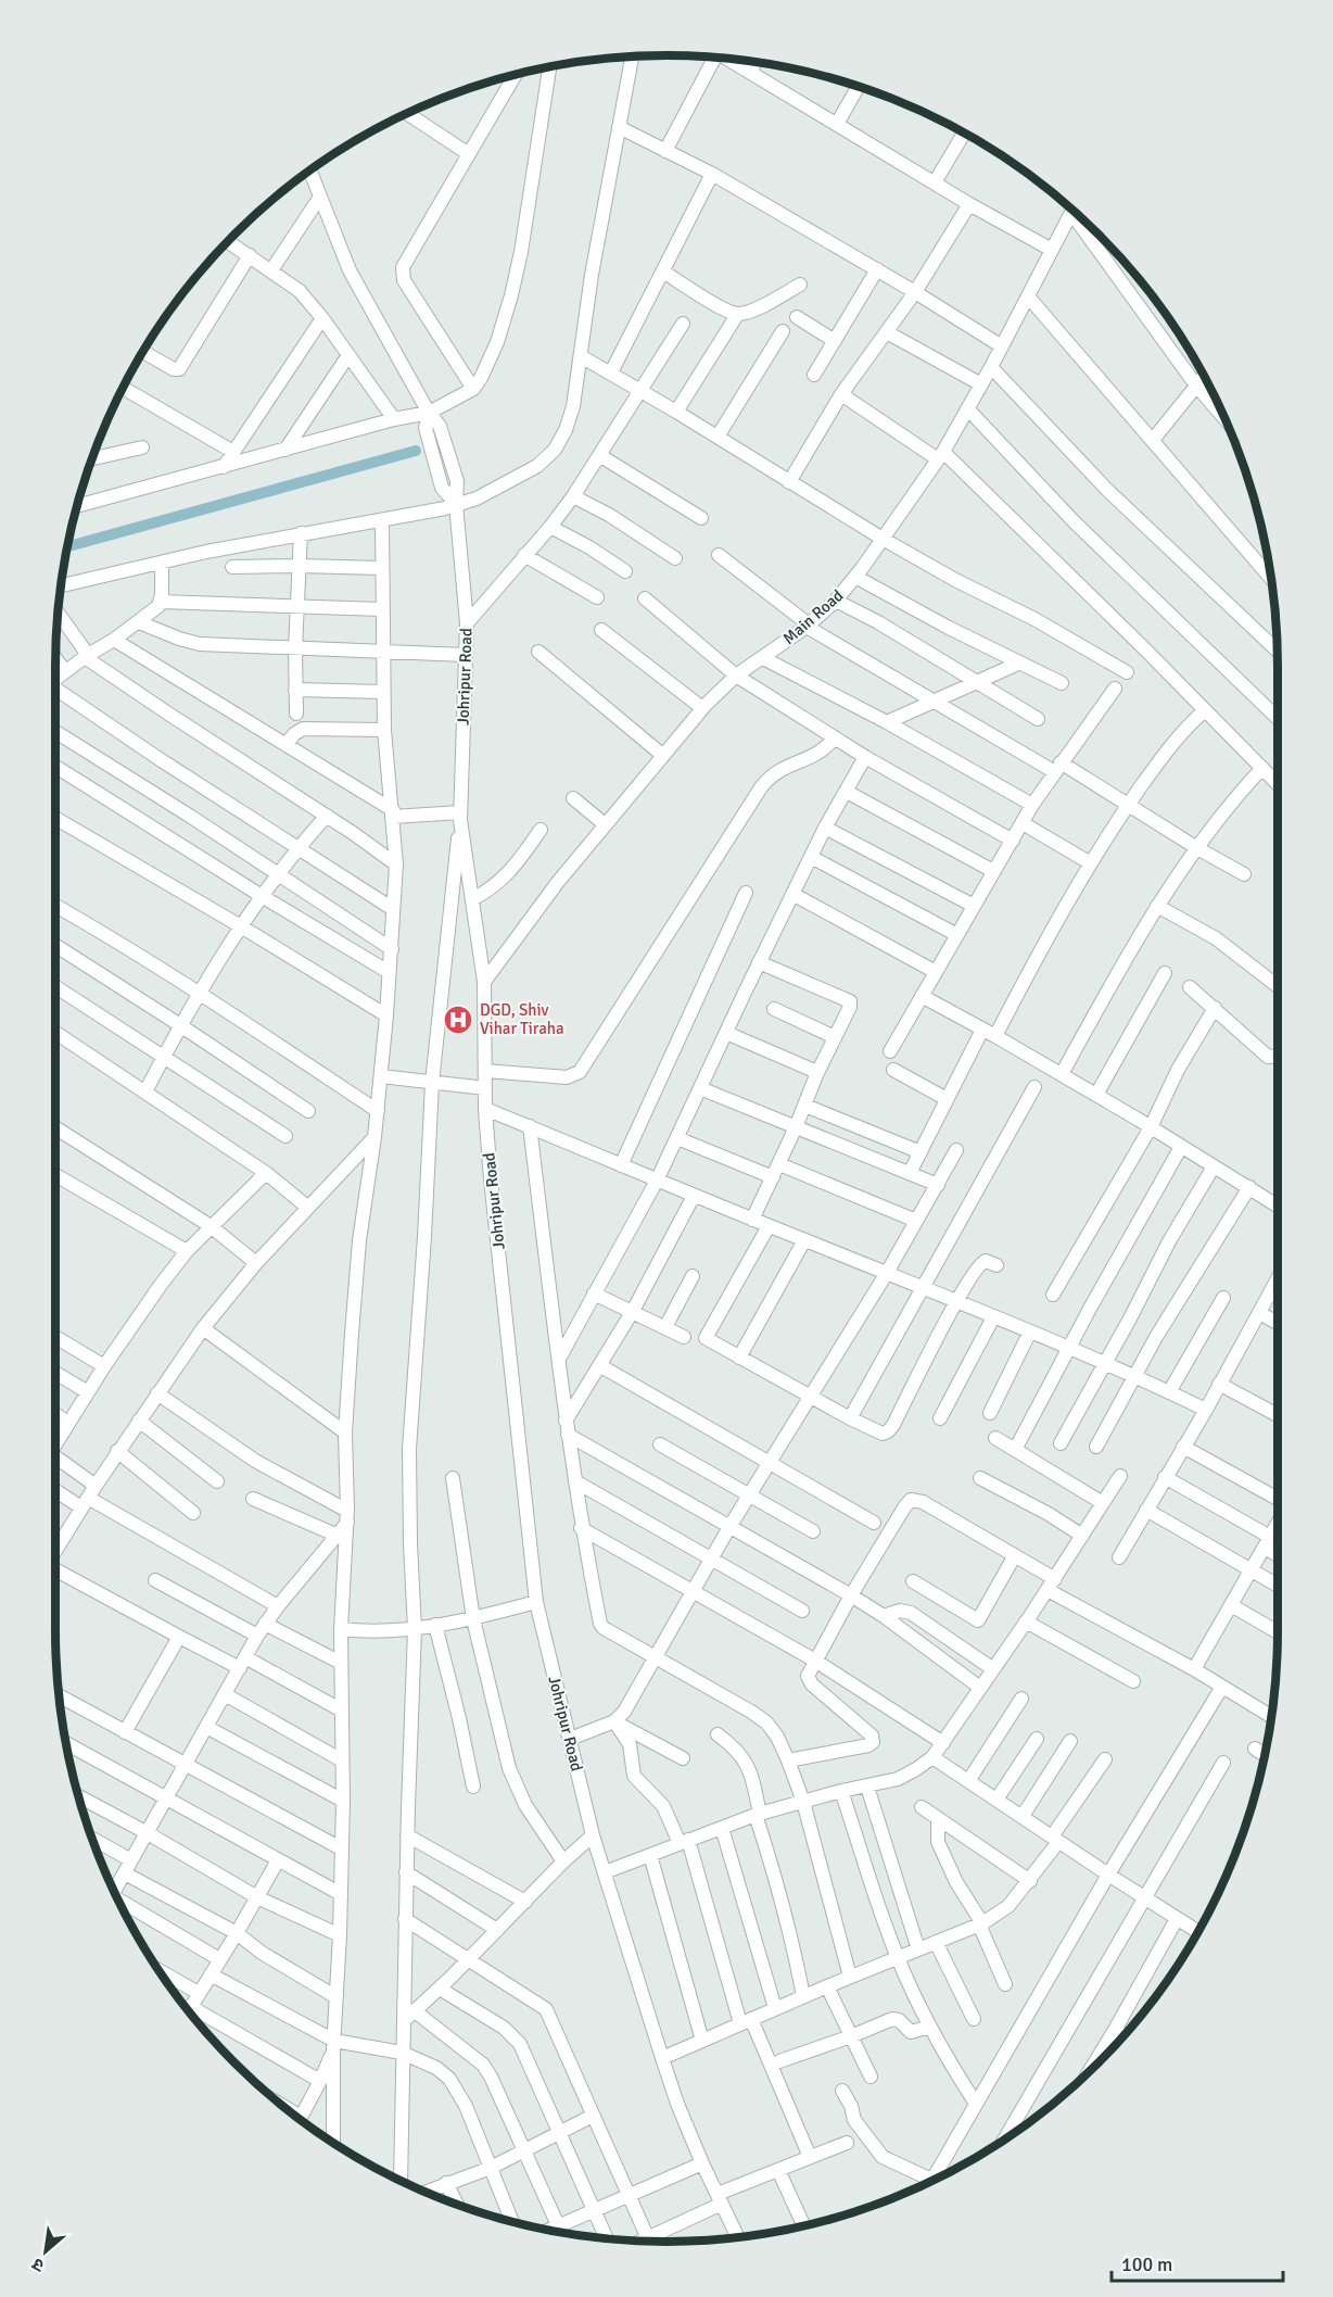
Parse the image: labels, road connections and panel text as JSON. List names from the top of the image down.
{
  "streets": {
    "street": ["Main Road", "Johripur Road"]
  },
  "crossings": [
    ["Main Road", "Johripur Road"]
  ],
  "places": {
    "hospital": ["DGD, Shiv Vihar Tiraha"]
  },
  "scale_bar": "100 m",
  "north": "bottom left"
}
